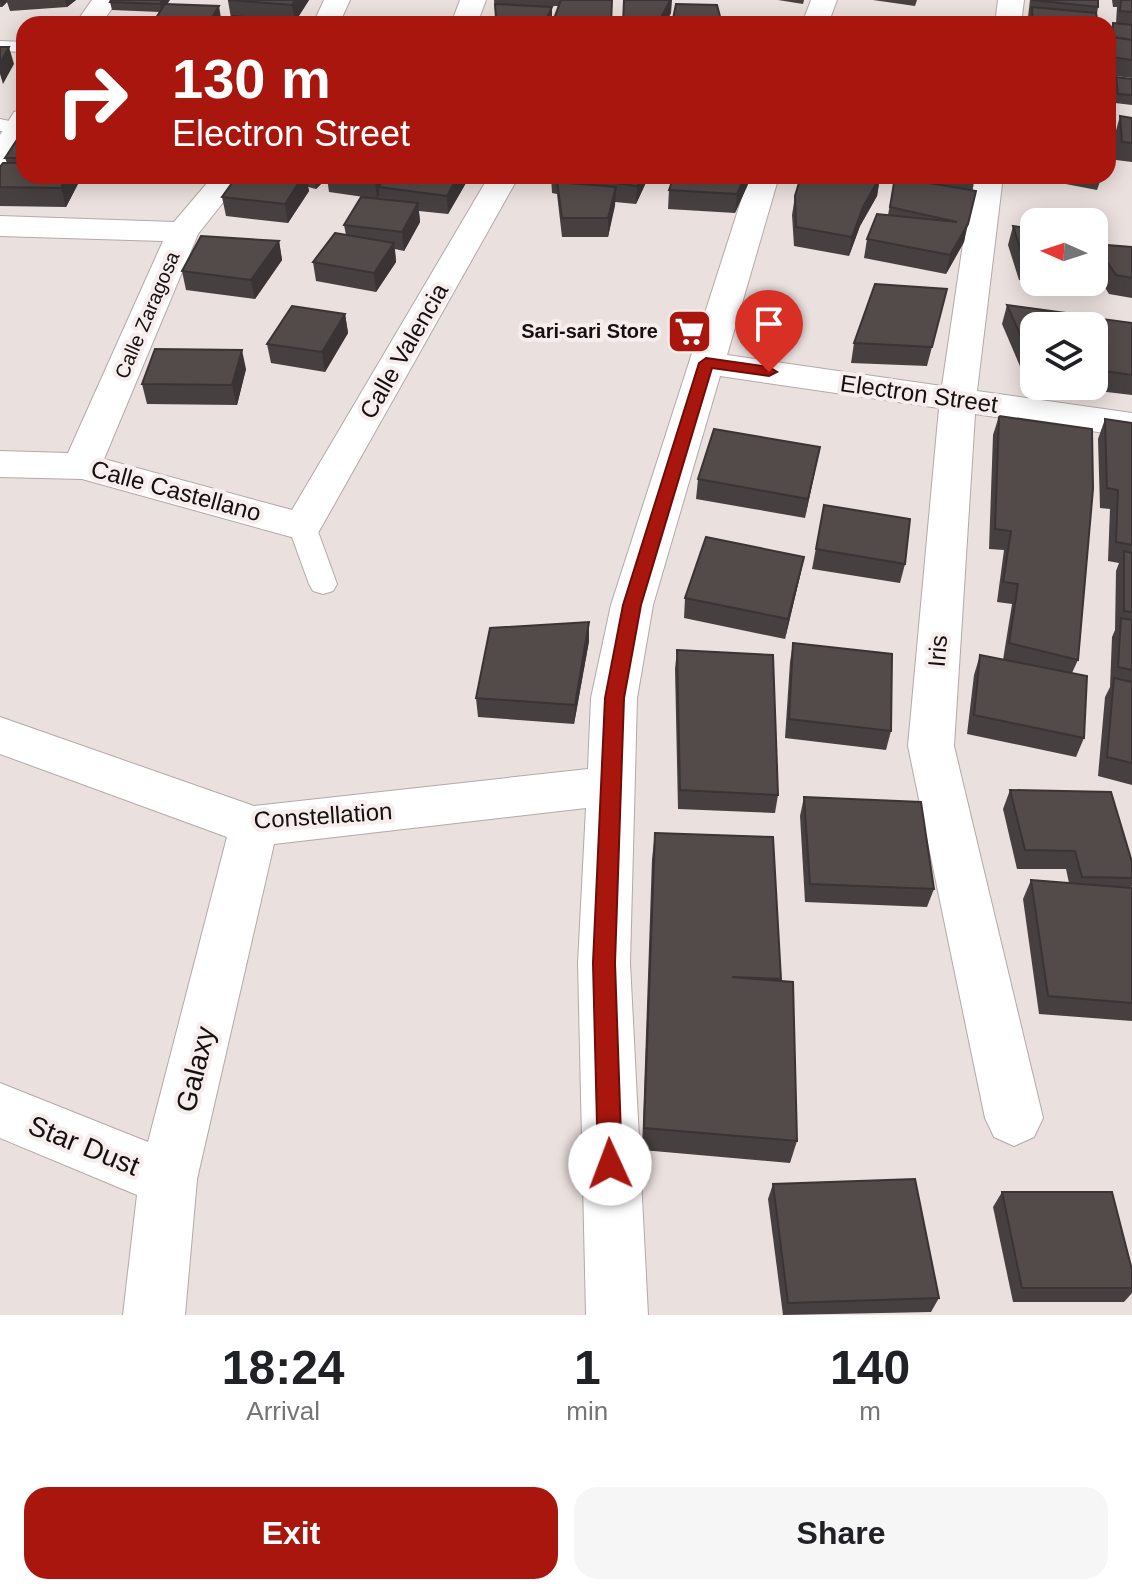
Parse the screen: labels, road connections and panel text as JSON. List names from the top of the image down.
{
  "streets": {
    "street": [
      "Calle Zaragosa",
      "Calle Valencia",
      "Electron Street",
      "Calle Castellano",
      "Iris",
      "Constellation",
      "Galaxy",
      "Star Dust"
    ]
  },
  "crossings": [
    ["Calle Zaragosa", "Calle Castellano"],
    ["Calle Valencia", "Calle Castellano"],
    ["Electron Street", "Iris"],
    ["Constellation", "Galaxy"],
    ["Galaxy", "Star Dust"]
  ],
  "places": {
    "supermarket": ["Sari-sari Store"]
  },
  "north": "left",
  "page": {
    "turn": ["130 m", "Electron Street"],
    "eta": [
      "18:24",
      "Arrival",
      "1",
      "min",
      "140",
      "m"
    ],
    "buttons": ["Exit", "Share"]
  }
}
